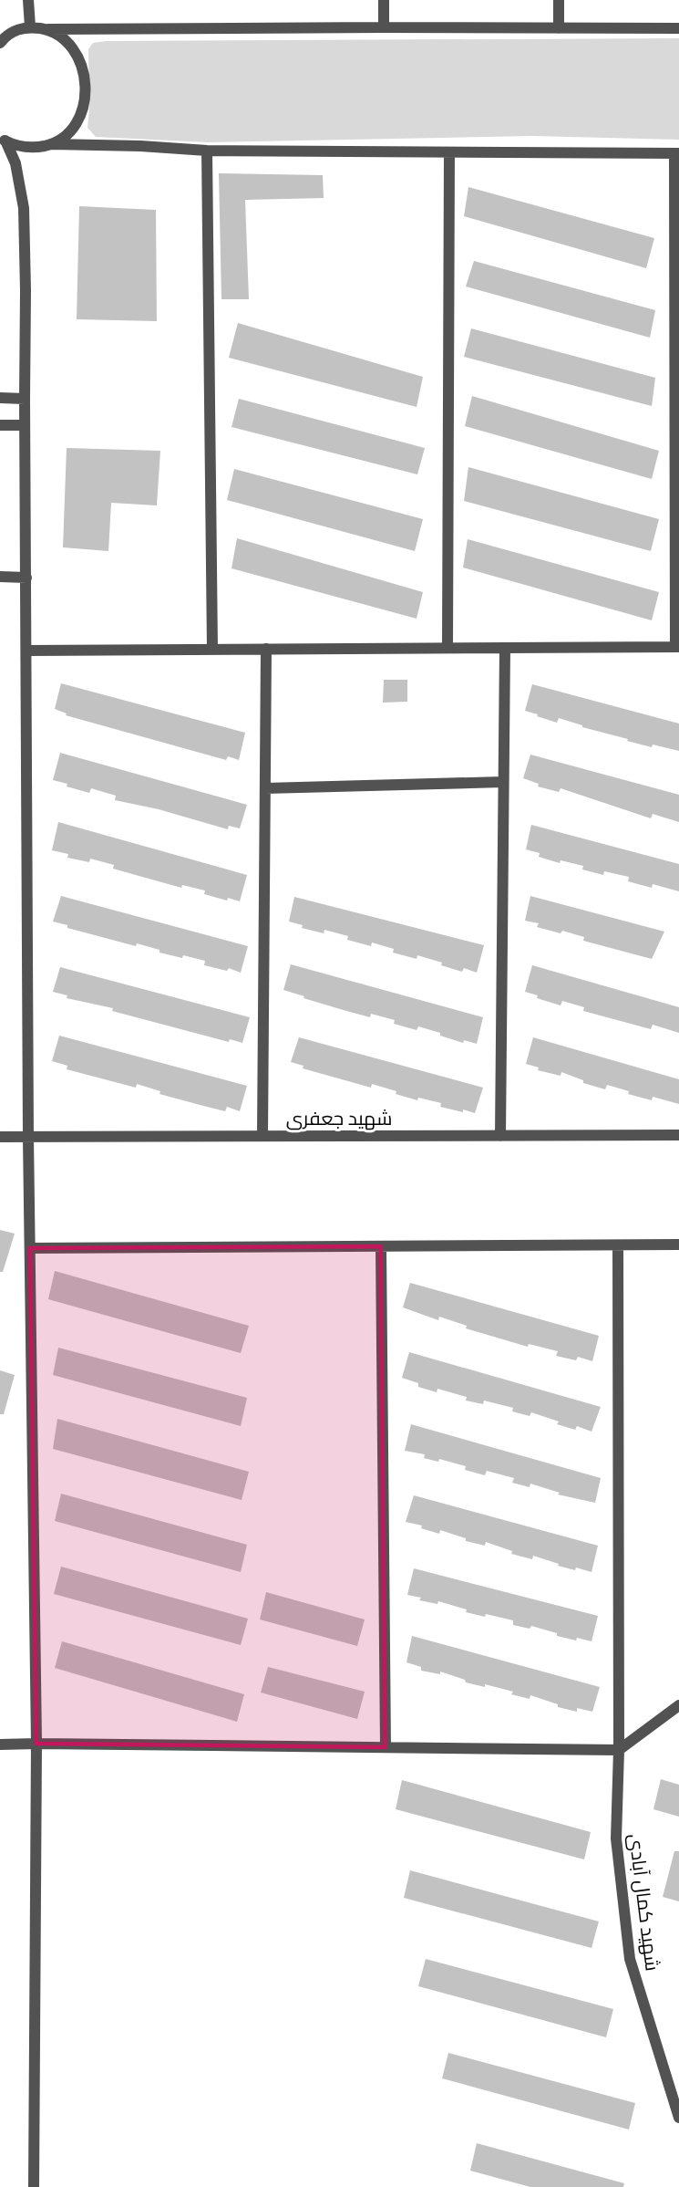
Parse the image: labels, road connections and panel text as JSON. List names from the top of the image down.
{
  "streets": {
    "street": ["شهید جعفری", "شهید کمال آبادی"]
  }
}
